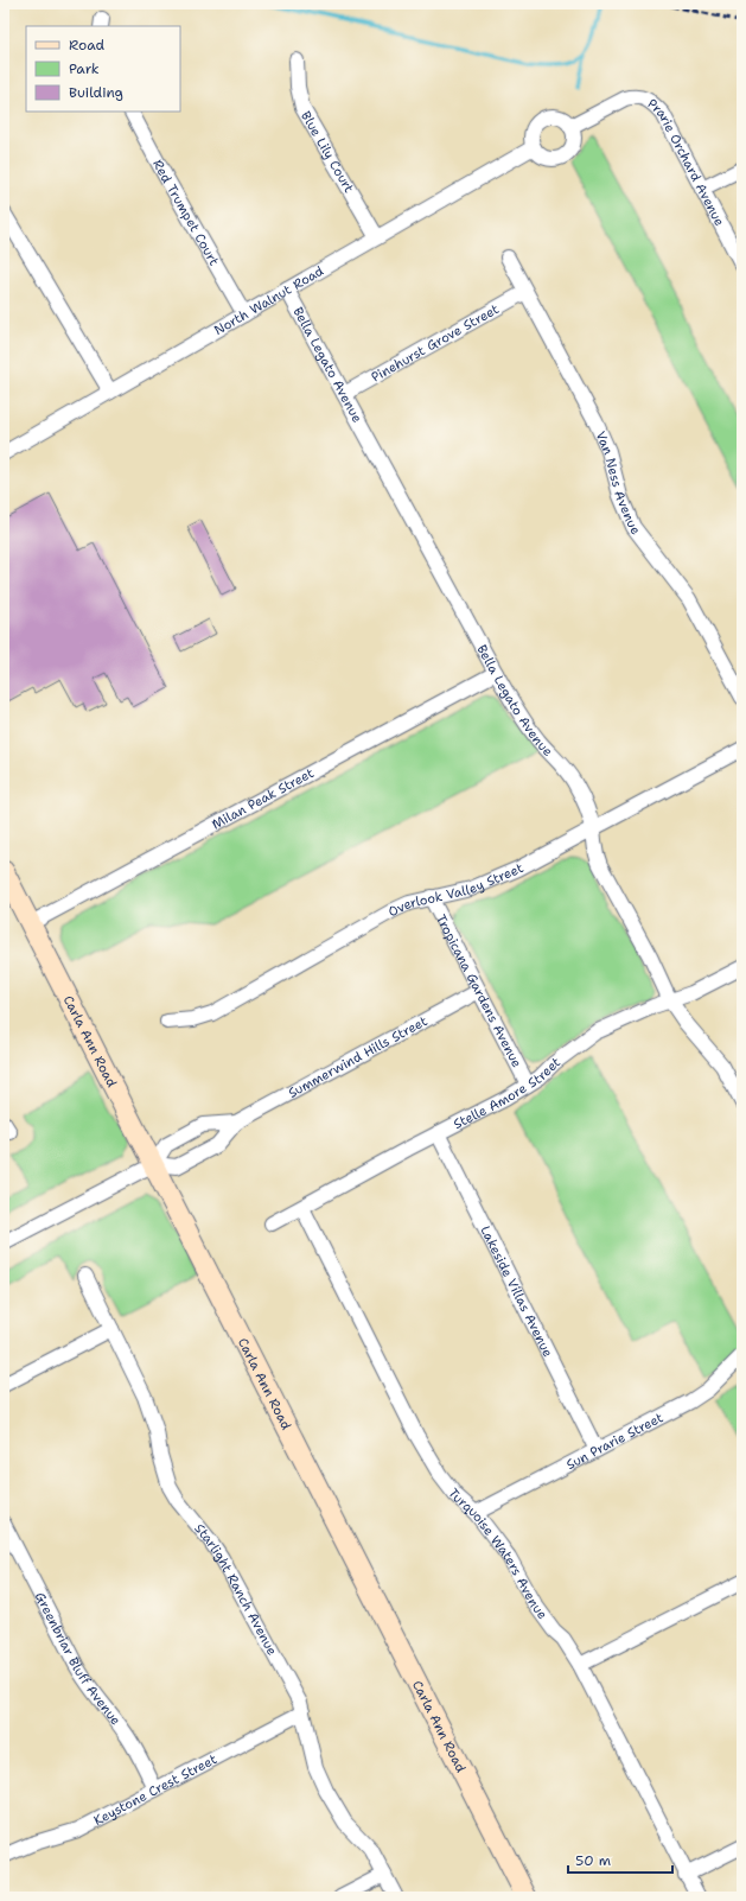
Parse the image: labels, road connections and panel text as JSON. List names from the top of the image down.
{
  "streets": {
    "street": [
      "Blue Lily Court",
      "Prarie Orchard Avenue",
      "Red Trumpet Court",
      "North Walnut Road",
      "Pinehurst Grove Street",
      "Bella Legato Avenue",
      "Van Ness Avenue",
      "Milan Peak Street",
      "Overlook Valley Street",
      "Tropicana Gardens Avenue",
      "Carla Ann Road",
      "Summerwind Hills Street",
      "Stelle Amore Street",
      "Lakeside Villas Avenue",
      "Sun Prarie Street",
      "Turquoise Waters Avenue",
      "Starlight Ranch Avenue",
      "Greenbriar Bluff Avenue",
      "Keystone Crest Street"
    ]
  },
  "crossings": [
    ["Blue Lily Court", "North Walnut Road"],
    ["Prarie Orchard Avenue", "North Walnut Road"],
    ["Red Trumpet Court", "North Walnut Road"],
    ["North Walnut Road", "Bella Legato Avenue"],
    ["Pinehurst Grove Street", "Bella Legato Avenue"],
    ["Pinehurst Grove Street", "Van Ness Avenue"],
    ["Bella Legato Avenue", "Milan Peak Street"],
    ["Bella Legato Avenue", "Overlook Valley Street"],
    ["Bella Legato Avenue", "Stelle Amore Street"],
    ["Milan Peak Street", "Carla Ann Road"],
    ["Overlook Valley Street", "Tropicana Gardens Avenue"],
    ["Tropicana Gardens Avenue", "Summerwind Hills Street"],
    ["Tropicana Gardens Avenue", "Stelle Amore Street"],
    ["Carla Ann Road", "Summerwind Hills Street"],
    ["Stelle Amore Street", "Lakeside Villas Avenue"],
    ["Stelle Amore Street", "Turquoise Waters Avenue"],
    ["Lakeside Villas Avenue", "Sun Prarie Street"],
    ["Sun Prarie Street", "Turquoise Waters Avenue"],
    ["Starlight Ranch Avenue", "Keystone Crest Street"],
    ["Greenbriar Bluff Avenue", "Keystone Crest Street"]
  ],
  "legend": ["Road", "Park", "Building"],
  "scale_bar": "50 m"
}
